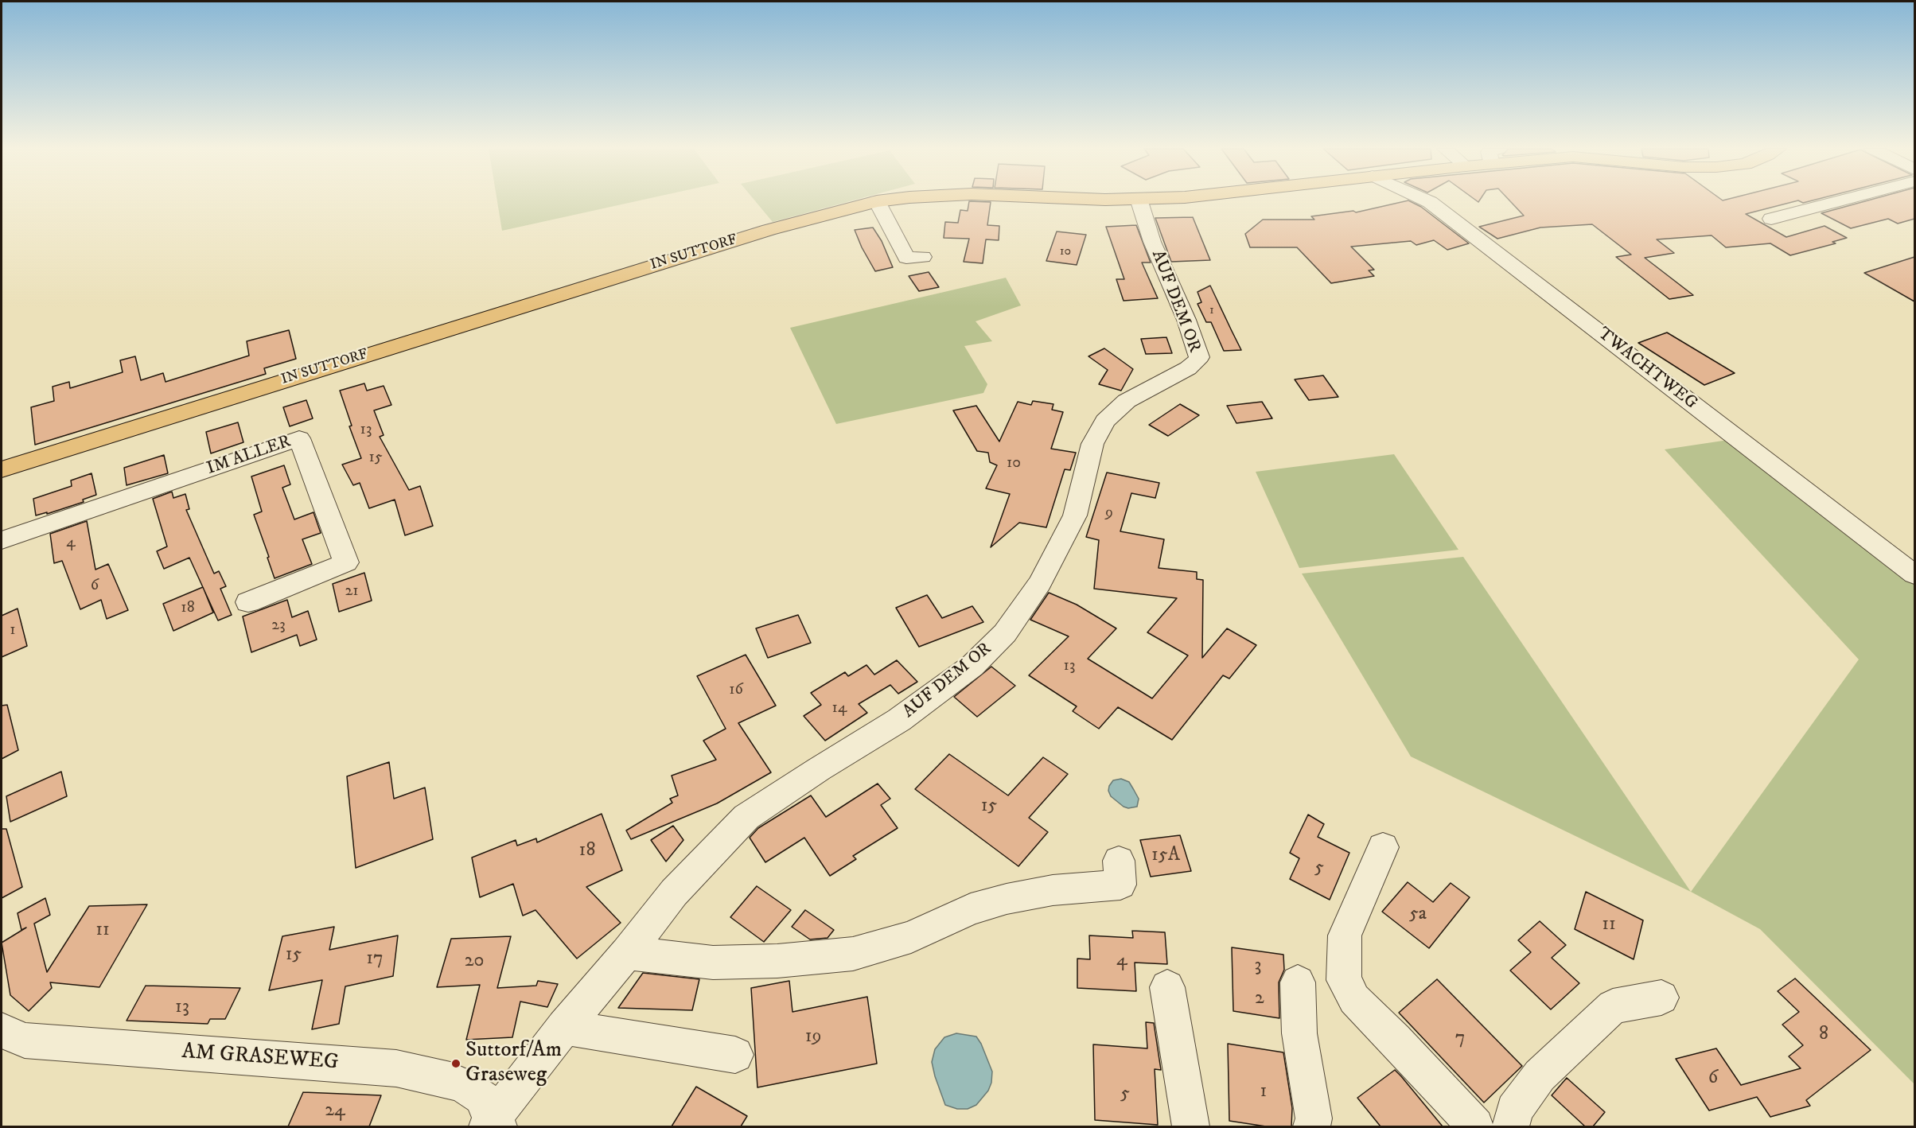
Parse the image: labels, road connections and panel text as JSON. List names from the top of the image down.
{
  "streets": {
    "main road": ["IN SUTTORF"],
    "street": [
      "AUF DEM OR",
      "TWACHTWEG",
      "IM ALLER",
      "AM GRASEWEG"
    ]
  },
  "crossings": [
    ["AUF DEM OR", "AM GRASEWEG"]
  ],
  "places": ["Suttorf/Am Graseweg"],
  "house_numbers": [
    "10",
    "1",
    "13",
    "15",
    "10",
    "9",
    "4",
    "6",
    "21",
    "18",
    "23",
    "1",
    "13",
    "16",
    "14",
    "15",
    "18",
    "15A",
    "5",
    "5a",
    "11",
    "11",
    "15",
    "17",
    "4",
    "20",
    "3",
    "2",
    "13",
    "8",
    "19",
    "7",
    "6",
    "1",
    "5",
    "24"
  ]
}
